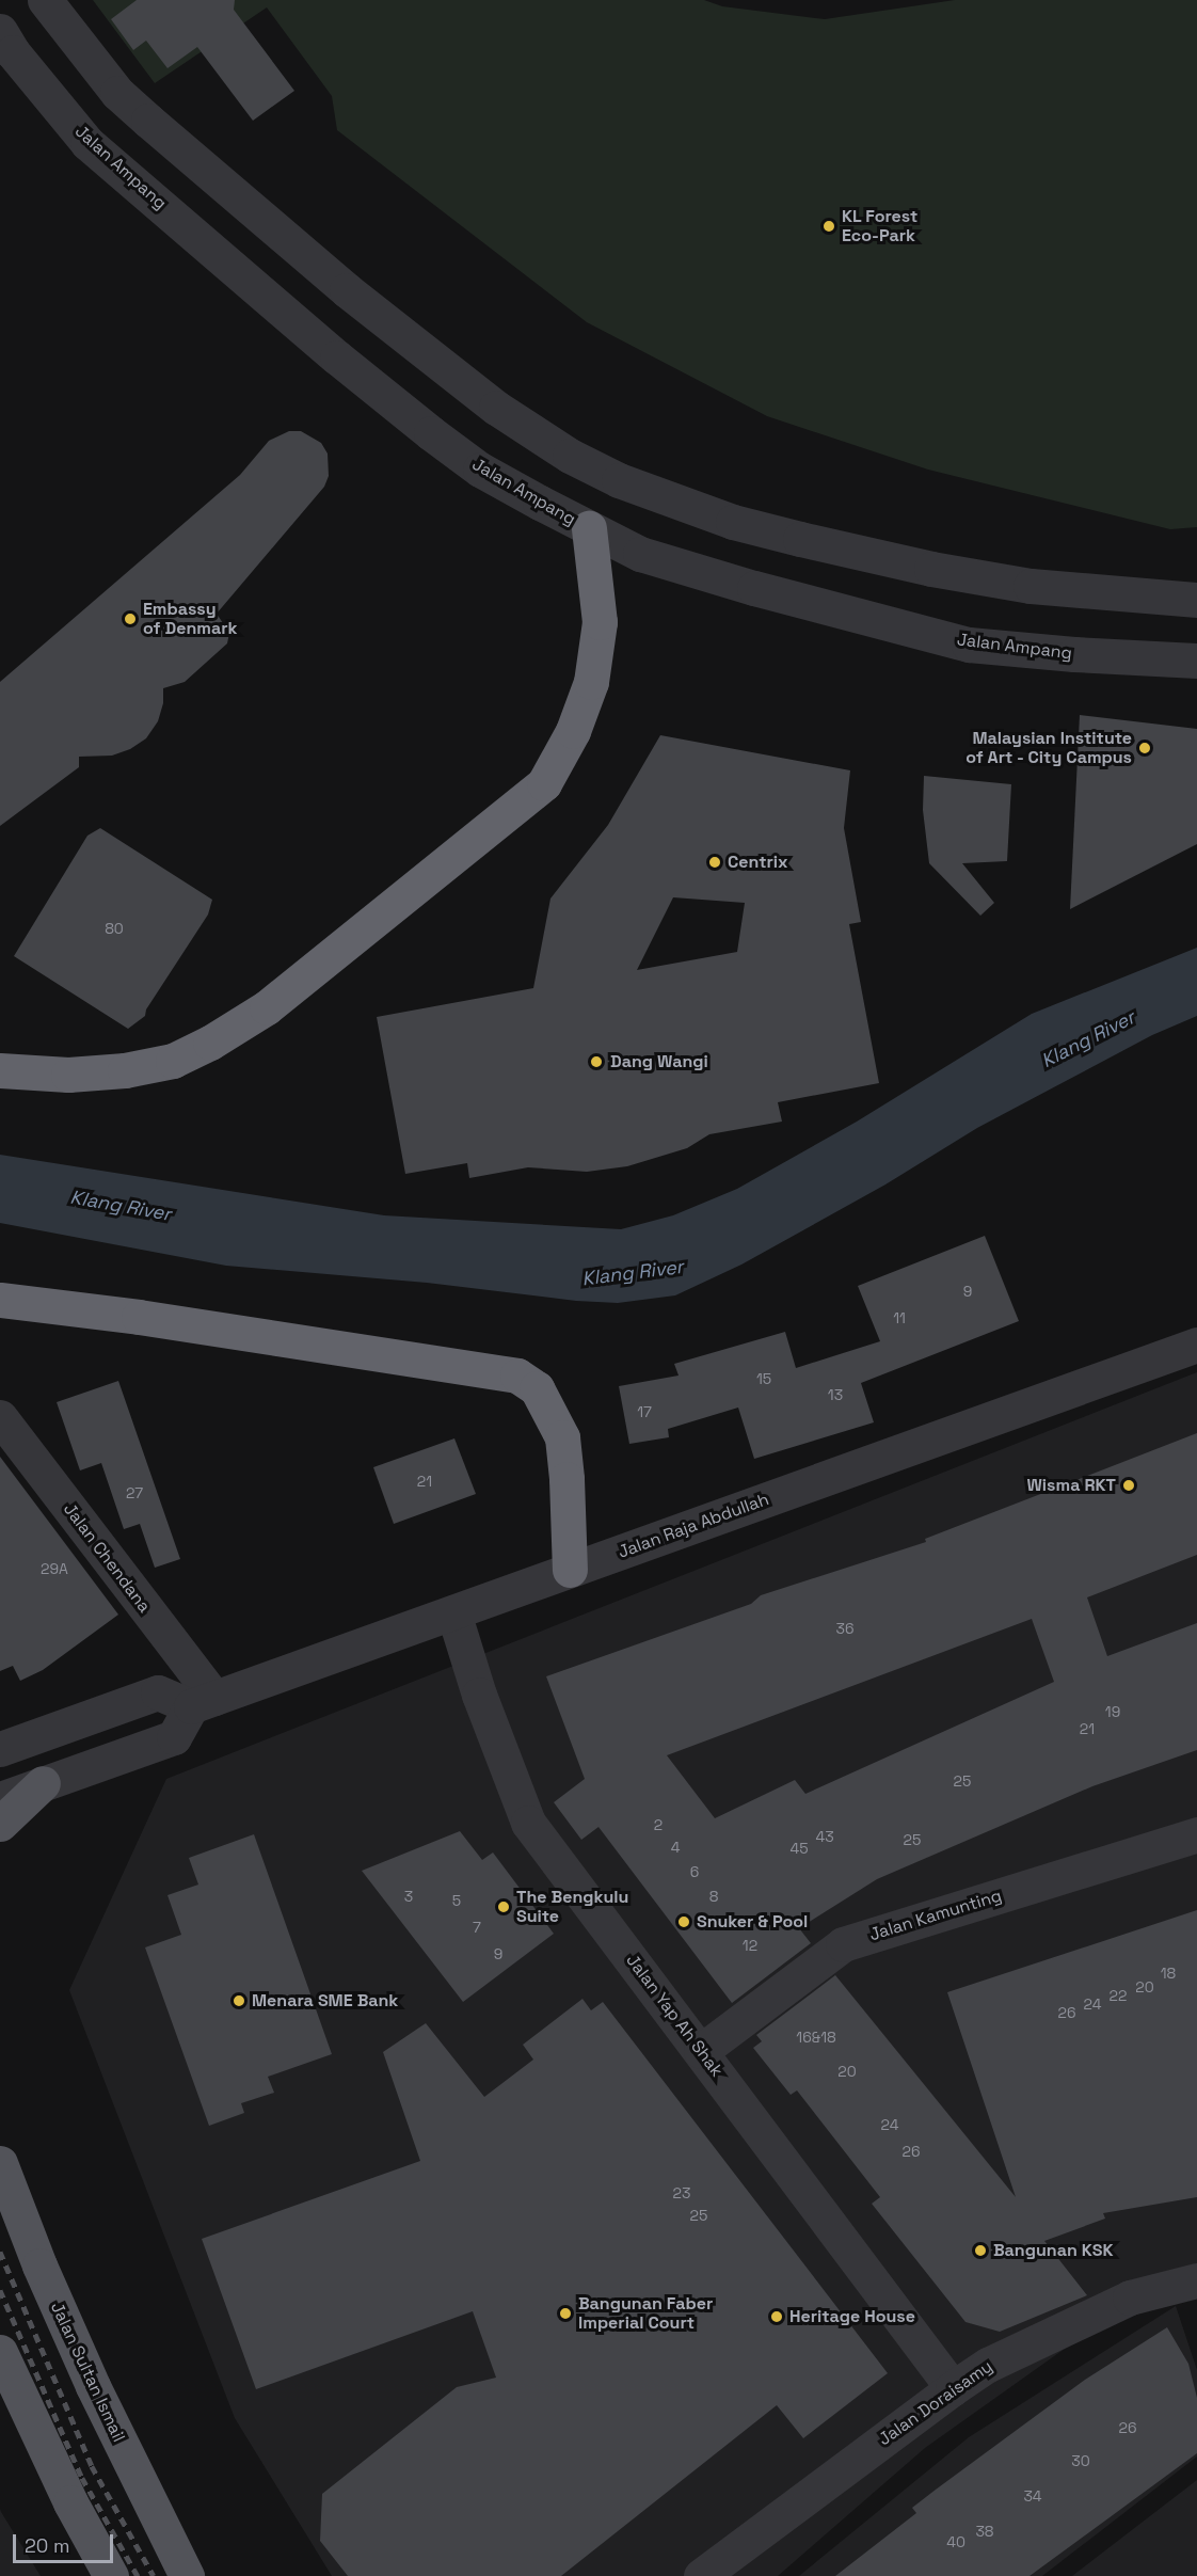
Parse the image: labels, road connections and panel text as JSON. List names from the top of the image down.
{
  "streets": {
    "main road": ["Jalan Sultan Ismail"],
    "street": [
      "Jalan Ampang",
      "Jalan Raja Abdullah",
      "Jalan Chendana",
      "Jalan Kamunting",
      "Jalan Yap Ah Shak",
      "Jalan Doraisamy"
    ]
  },
  "crossings": [
    ["Jalan Raja Abdullah", "Jalan Chendana"],
    ["Jalan Raja Abdullah", "Jalan Yap Ah Shak"],
    ["Jalan Kamunting", "Jalan Yap Ah Shak"],
    ["Jalan Yap Ah Shak", "Jalan Doraisamy"]
  ],
  "water": ["Klang River"],
  "places": [
    "KL Forest Eco-Park",
    "Embassy of Denmark",
    "Malaysian Institute of Art - City Campus",
    "Centrix",
    "Dang Wangi",
    "Wisma RKT",
    "The Bengkulu Suite",
    "Snuker & Pool",
    "Menara SME Bank",
    "Bangunan KSK",
    "Bangunan Faber Imperial Court",
    "Heritage House"
  ],
  "house_numbers": [
    "80",
    "9",
    "11",
    "15",
    "13",
    "17",
    "21",
    "27",
    "29A",
    "36",
    "19",
    "21",
    "25",
    "2",
    "43",
    "25",
    "4",
    "45",
    "6",
    "3",
    "8",
    "5",
    "7",
    "12",
    "9",
    "18",
    "20",
    "22",
    "24",
    "26",
    "16&18",
    "20",
    "24",
    "26",
    "23",
    "25",
    "26",
    "30",
    "34",
    "38",
    "40"
  ],
  "scale_bar": "20 m"
}
